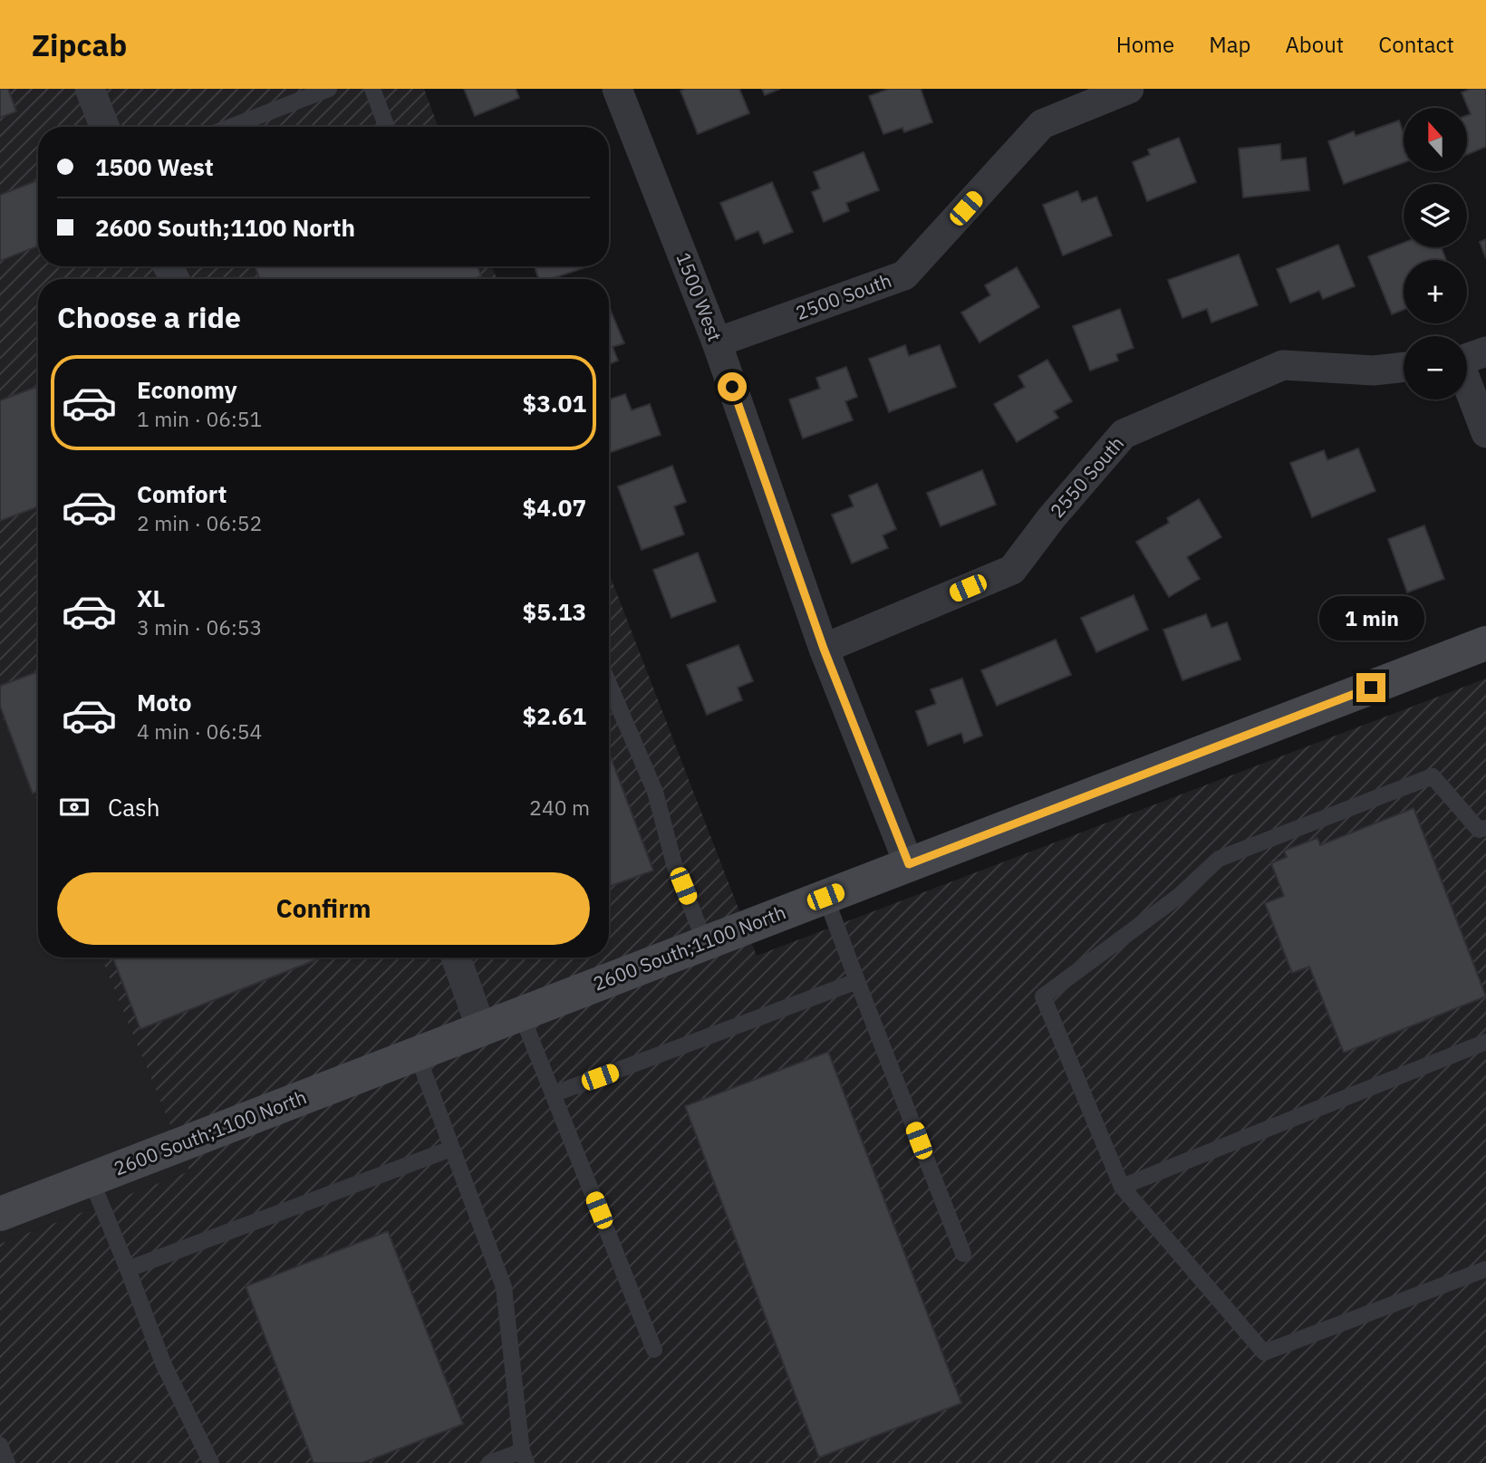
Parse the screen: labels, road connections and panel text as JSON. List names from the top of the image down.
{
  "streets": {
    "main road": ["2600 South;1100 North"],
    "street": ["1500 West", "2500 South", "2550 South"]
  },
  "crossings": [
    ["1500 West", "2500 South"],
    ["1500 West", "2550 South"],
    ["1500 West", "2600 South;1100 North"]
  ],
  "north": "top",
  "page": {
    "header": "Zipcab",
    "nav": [
      "Home",
      "Map",
      "About",
      "Contact"
    ],
    "map_buttons": ["+", "−"],
    "banner": ["1500 West", "2600 South;1100 North"],
    "heading": "Choose a ride",
    "list": [
      {
        "name": "Economy",
        "note": "1 min · 06:51",
        "value": "$3.01"
      },
      {
        "name": "Comfort",
        "note": "2 min · 06:52",
        "value": "$4.07"
      },
      {
        "name": "XL",
        "note": "3 min · 06:53",
        "value": "$5.13"
      },
      {
        "name": "Moto",
        "note": "4 min · 06:54",
        "value": "$2.61"
      }
    ],
    "bubble": "1 min",
    "pay": ["Cash", "240 m"],
    "buttons": "Confirm"
  }
}
